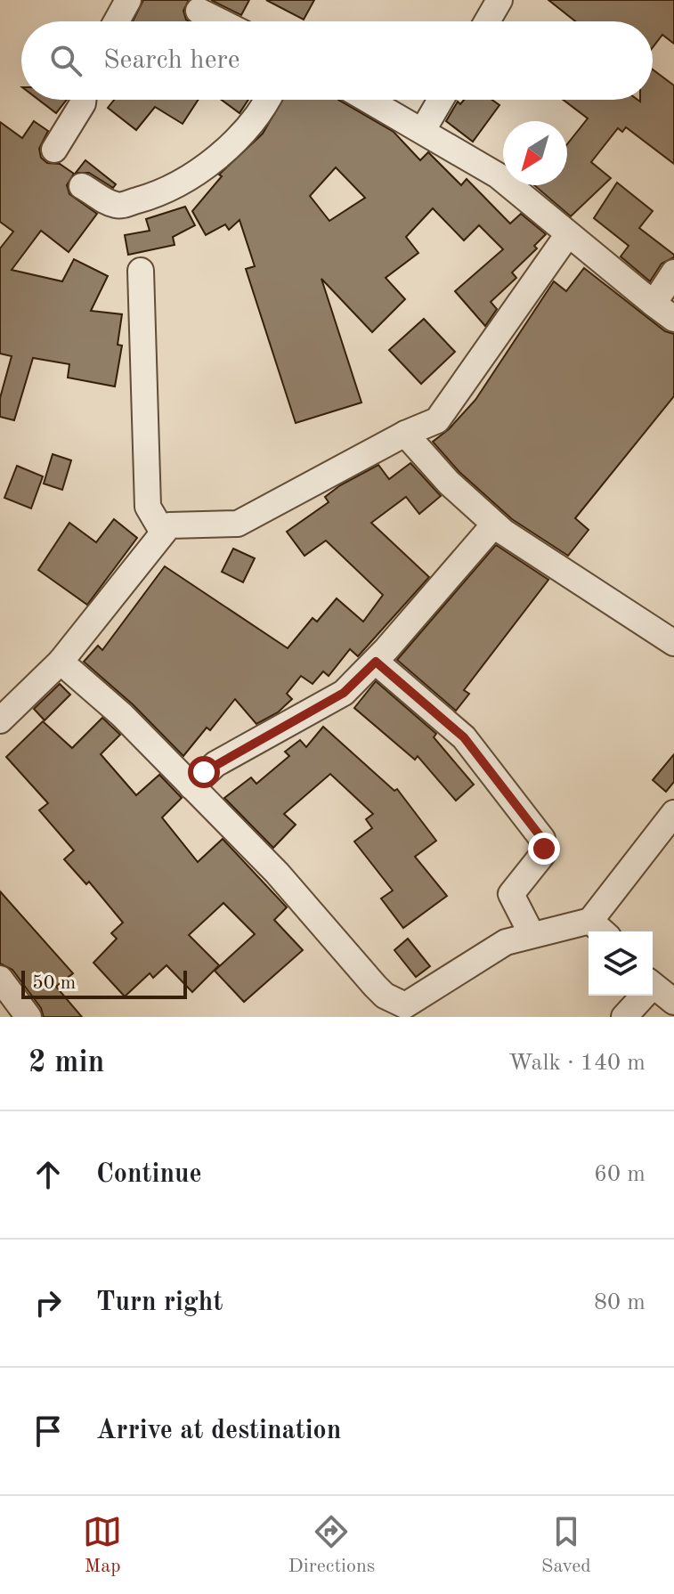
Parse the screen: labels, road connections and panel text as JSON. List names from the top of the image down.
{
  "scale_bar": "50 m",
  "north": "bottom left",
  "page": {
    "search": "Search here",
    "scale": "50 m",
    "heading": ["2 min", "Walk · 140 m"],
    "list": [
      ["Continue", "60 m"],
      ["Turn right", "80 m"],
      "Arrive at destination"
    ],
    "nav": ["Map", "Directions", "Saved"]
  }
}
